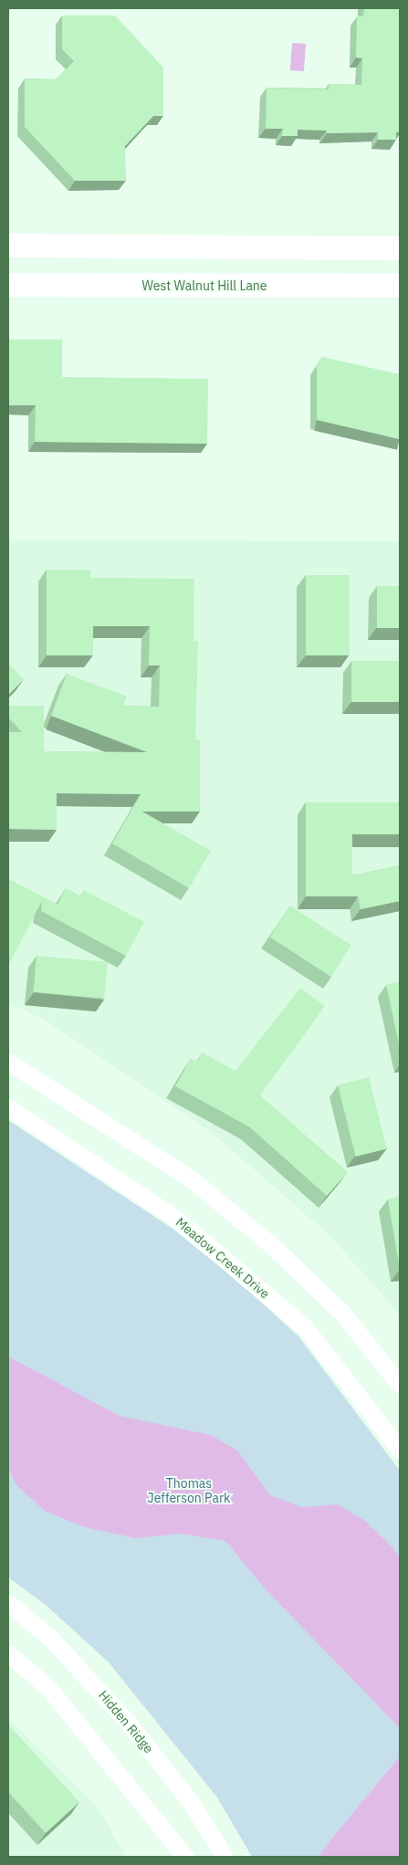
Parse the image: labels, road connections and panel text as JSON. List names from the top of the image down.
{
  "streets": {
    "main road": ["West Walnut Hill Lane"],
    "street": ["Meadow Creek Drive", "Hidden Ridge"]
  },
  "parks": ["Thomas Jefferson Park"]
}
